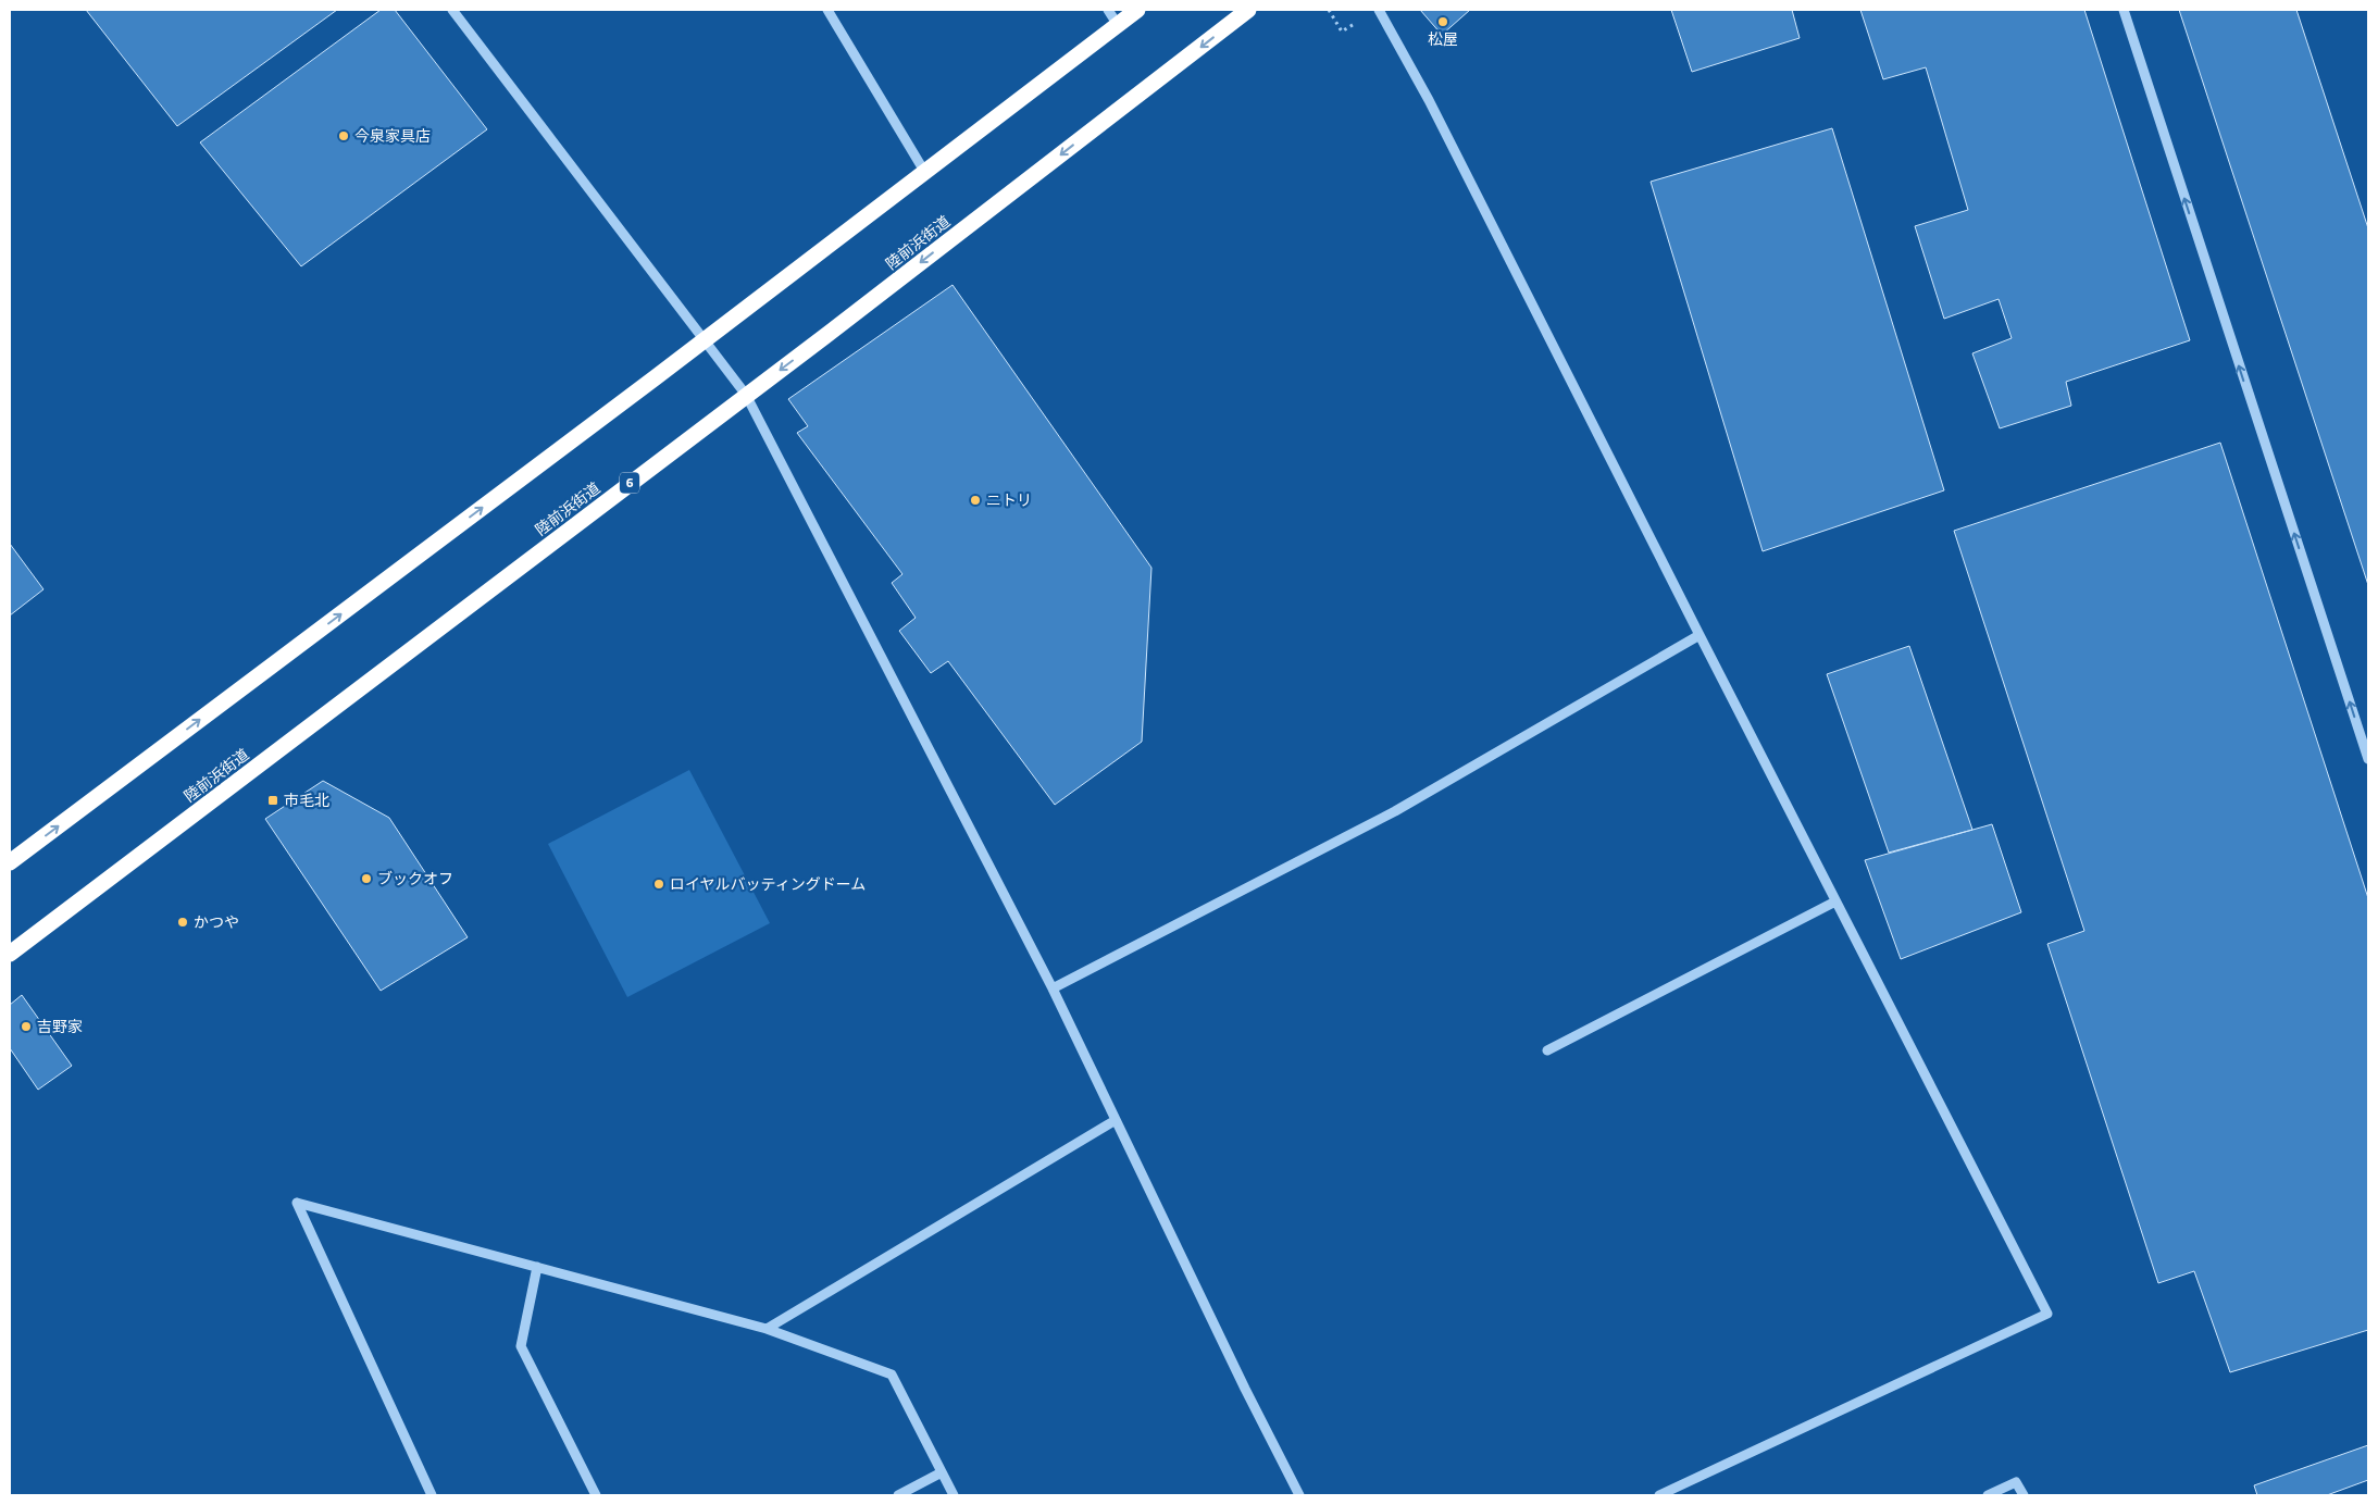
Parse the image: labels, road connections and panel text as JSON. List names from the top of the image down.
{
  "streets": {
    "highway": ["陸前浜街道", "6"]
  },
  "places": {
    "other": [
      "松屋",
      "今泉家具店",
      "ニトリ",
      "ブックオフ",
      "ロイヤルバッティングドーム",
      "かつや",
      "吉野家"
    ],
    "transit": ["市毛北"]
  }
}
